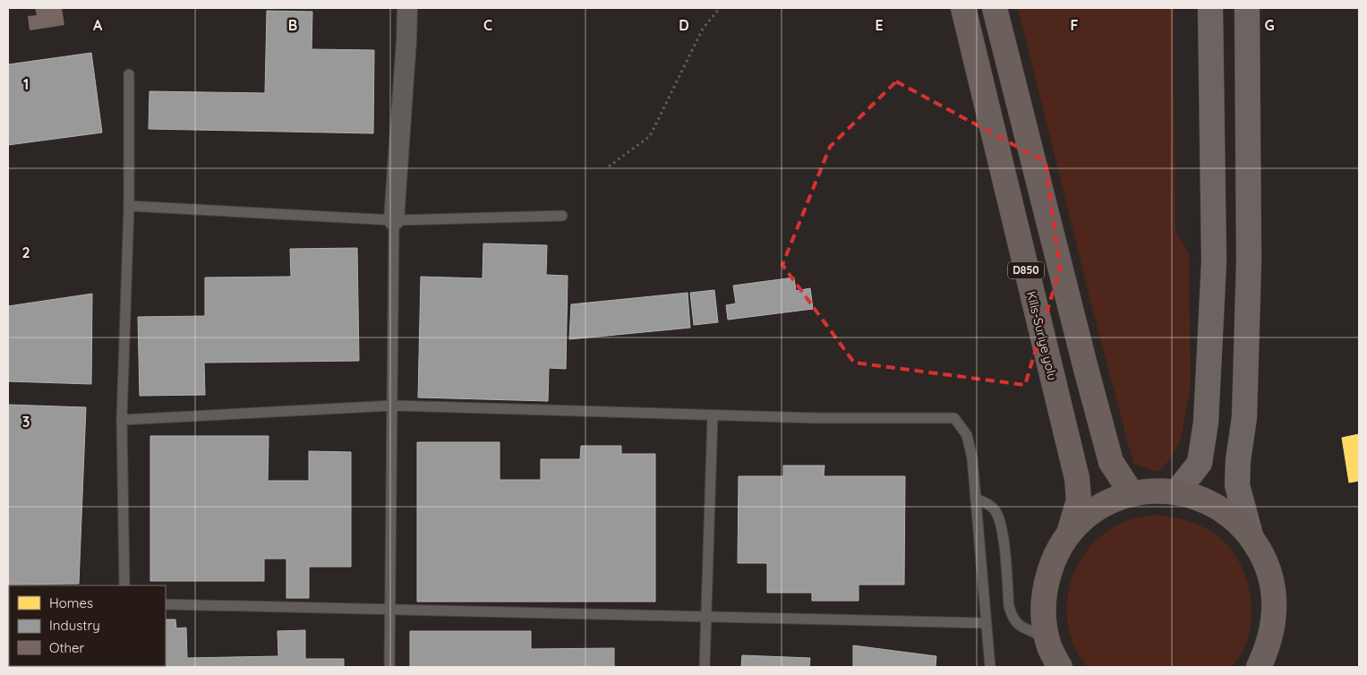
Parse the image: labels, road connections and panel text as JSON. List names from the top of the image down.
{
  "streets": {
    "highway": ["D850", "Kilis-Suriye yolu"]
  },
  "legend": ["Homes", "Industry", "Other"],
  "grid": {
    "columns": [
      "A",
      "B",
      "C",
      "D",
      "E",
      "F",
      "G"
    ],
    "rows": ["1", "2", "3"]
  }
}
